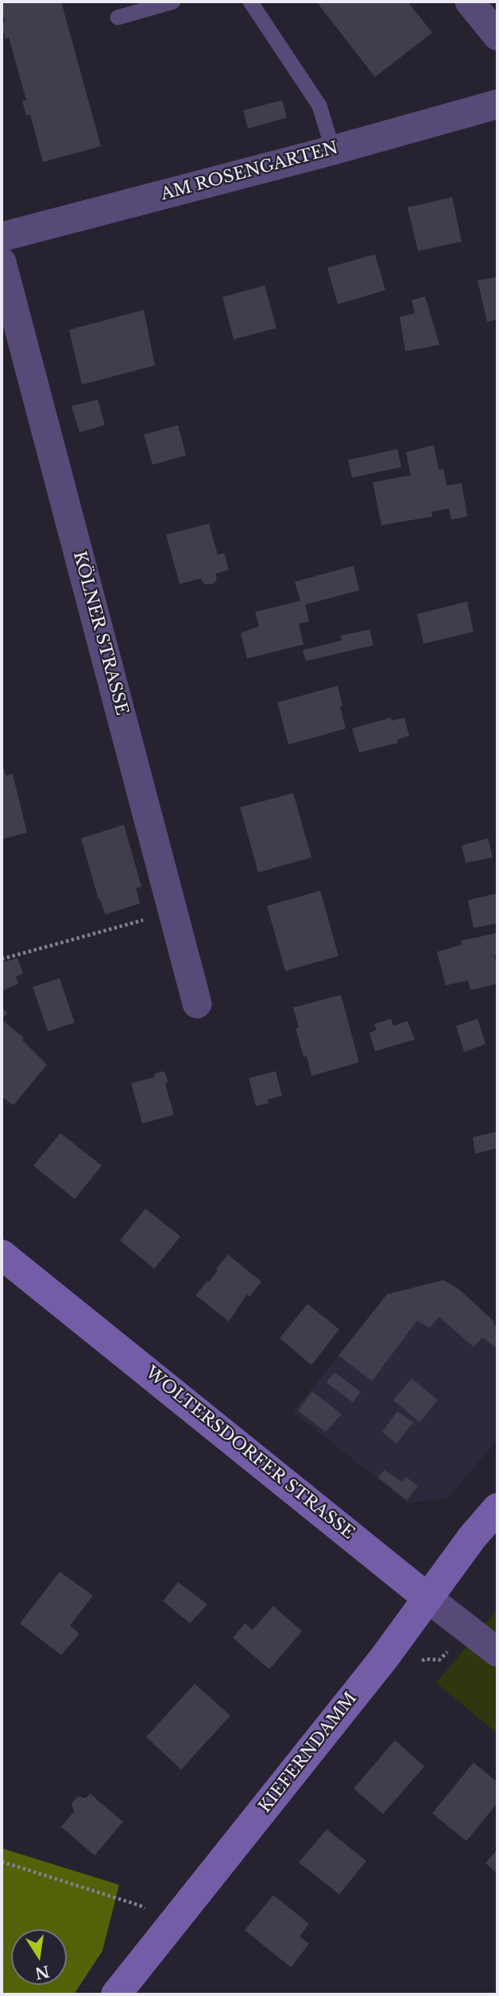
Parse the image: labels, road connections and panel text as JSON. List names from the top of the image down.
{
  "streets": {
    "street": [
      "AM ROSENGARTEN",
      "KÖLNER STRASSE",
      "WOLTERSDORFER STRASSE",
      "KIEFERNDAMM"
    ]
  },
  "crossings": [
    ["WOLTERSDORFER STRASSE", "KIEFERNDAMM"]
  ],
  "north": "bottom"
}
